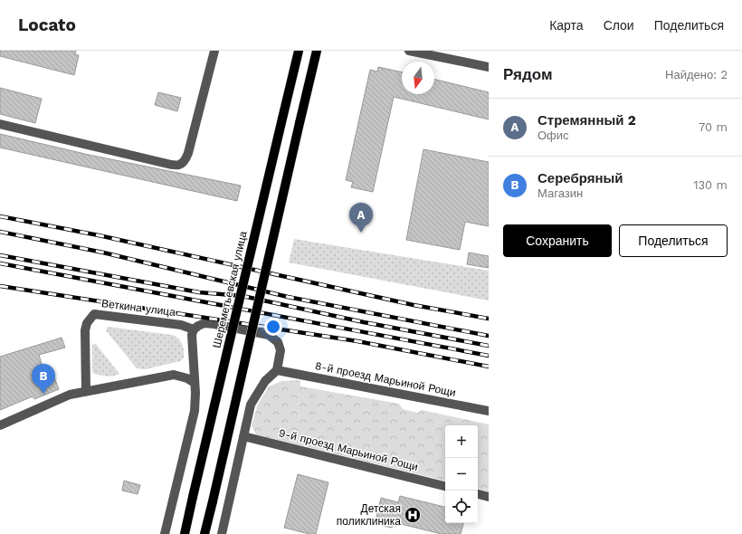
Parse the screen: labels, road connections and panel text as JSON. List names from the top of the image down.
{
  "streets": {
    "main road": ["Шереметьевская улица"],
    "street": ["Веткина улица", "8-й проезд Марьиной Рощи", "9-й проезд Марьиной Рощи"]
  },
  "places": {
    "hospital": ["Детская поликлиника"]
  },
  "north": "bottom",
  "page": {
    "header": "Locato",
    "nav": ["Карта", "Слои", "Поделиться"],
    "heading": ["Рядом", "Найдено: 2"],
    "list": [
      {
        "mark": "A",
        "name": "Стремянный 2",
        "note": "Офис",
        "value": "70 m"
      },
      {
        "mark": "B",
        "name": "Серебряный",
        "note": "Магазин",
        "value": "130 m"
      }
    ],
    "pins": ["A", "B"],
    "buttons": ["Сохранить", "Поделиться"],
    "map_buttons": ["+", "−"]
  }
}
